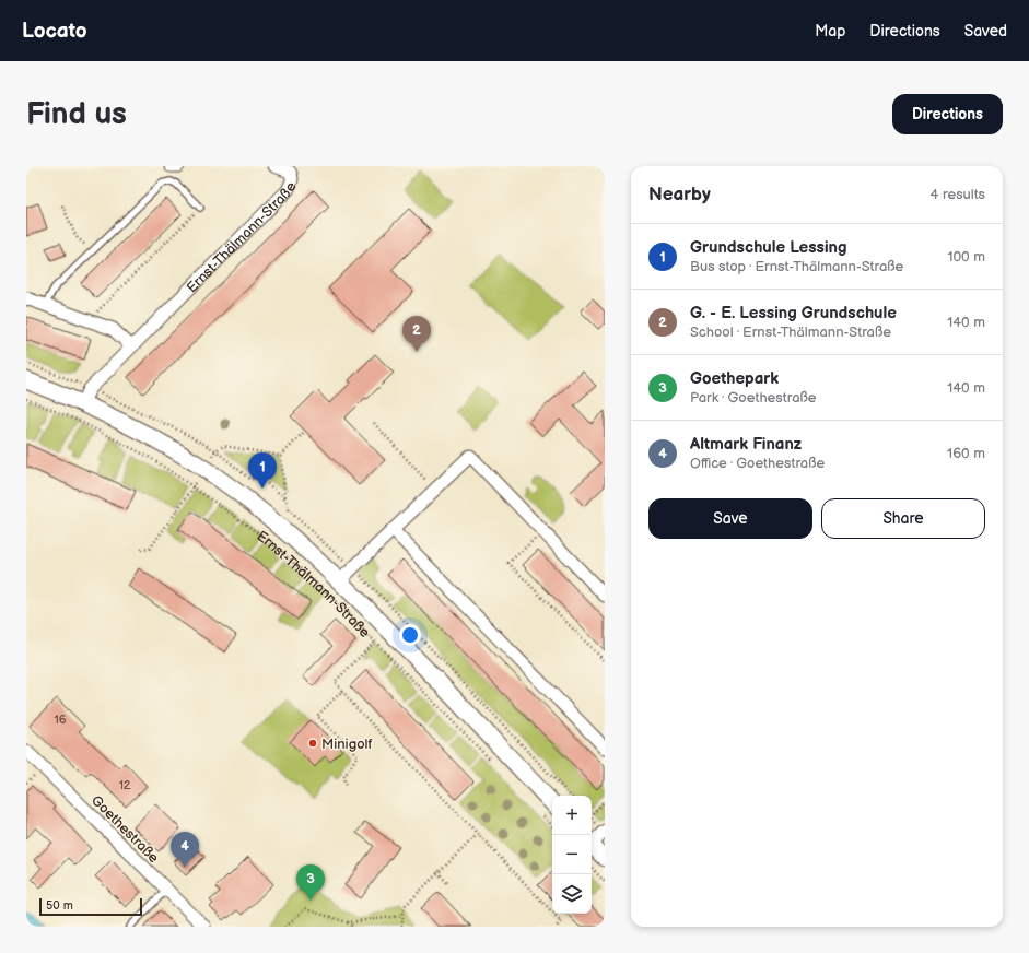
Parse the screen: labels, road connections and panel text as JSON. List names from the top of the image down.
{
  "streets": {
    "main road": ["Ernst-Thälmann-Straße"],
    "street": ["Goethestraße"]
  },
  "places": ["Minigolf"],
  "house_numbers": ["16", "12"],
  "scale_bar": "50 m",
  "page": {
    "header": "Locato",
    "nav": ["Map", "Directions", "Saved"],
    "buttons": [
      "Directions",
      ["Save", "Share"]
    ],
    "title": "Find us",
    "heading": ["Nearby", "4 results"],
    "list": [
      {
        "mark": "1",
        "name": "Grundschule Lessing",
        "note": "Bus stop · Ernst-Thälmann-Straße",
        "value": "100 m"
      },
      {
        "mark": "2",
        "name": "G. - E. Lessing Grundschule",
        "note": "School · Ernst-Thälmann-Straße",
        "value": "140 m"
      },
      {
        "mark": "3",
        "name": "Goethepark",
        "note": "Park · Goethestraße",
        "value": "140 m"
      },
      {
        "mark": "4",
        "name": "Altmark Finanz",
        "note": "Office · Goethestraße",
        "value": "160 m"
      }
    ],
    "pins": [
      "2",
      "1",
      "4",
      "3"
    ],
    "map_buttons": ["+", "−"],
    "scale": "50 m"
  }
}
